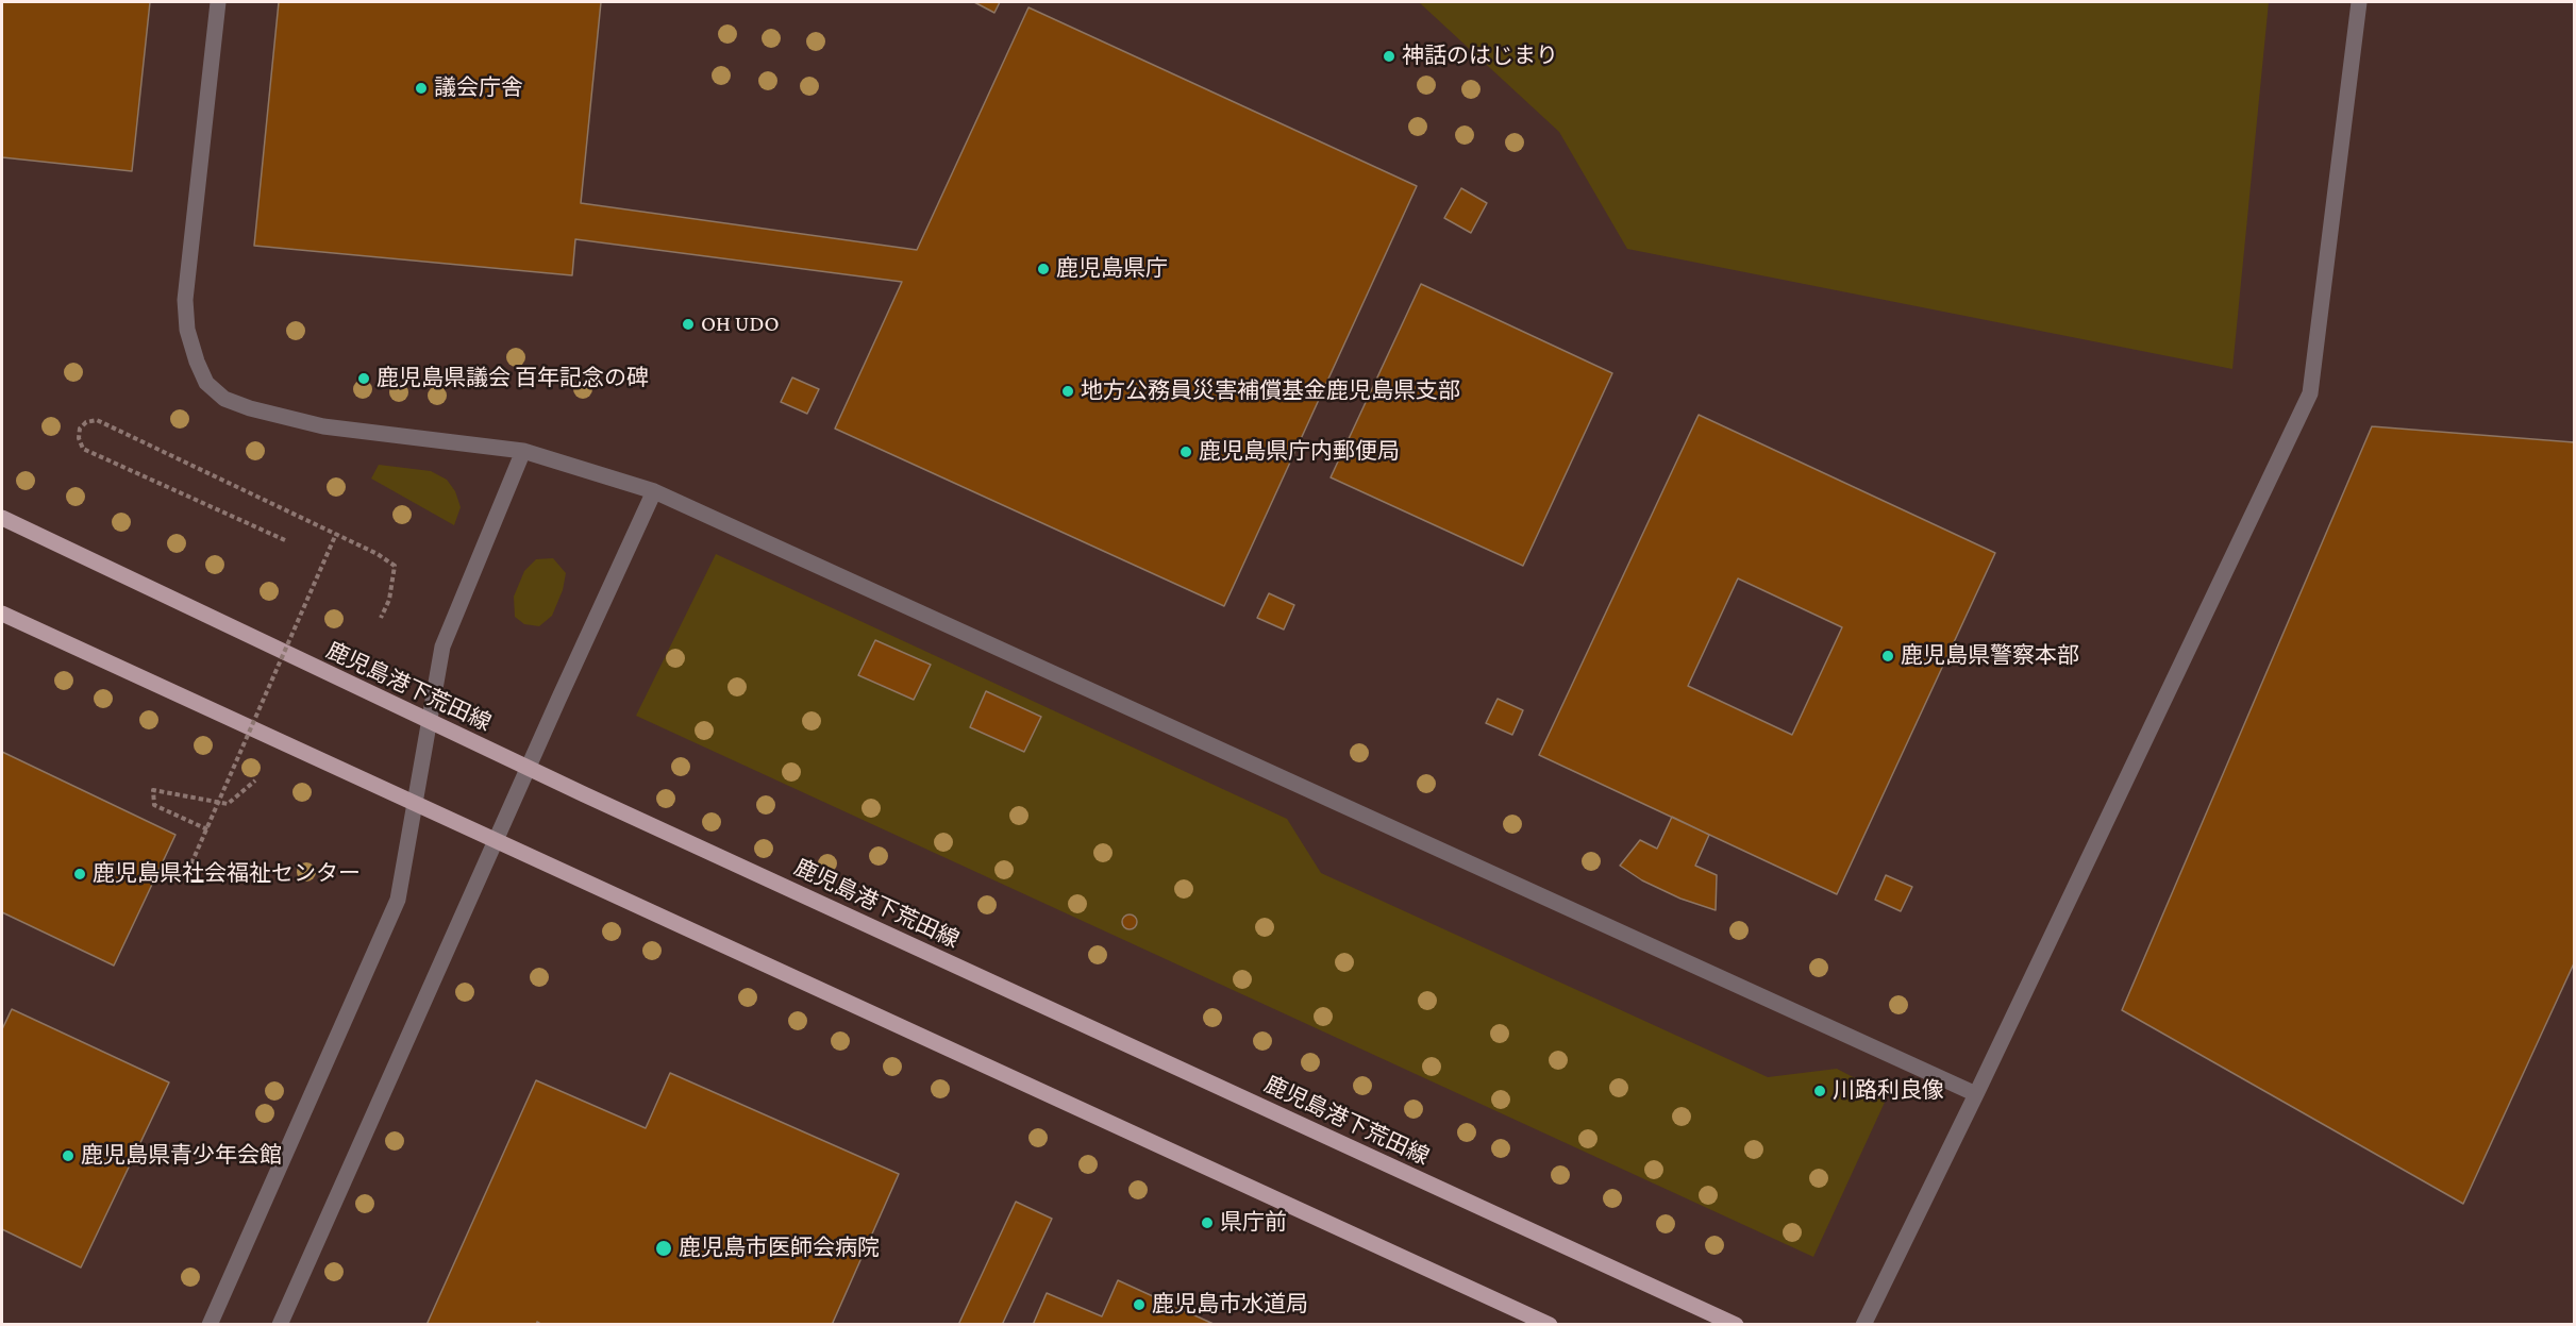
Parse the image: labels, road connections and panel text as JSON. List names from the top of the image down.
{
  "streets": {
    "main road": ["鹿児島港下荒田線"]
  },
  "places": [
    "神話のはじまり",
    "議会庁舎",
    "鹿児島県庁",
    "OH UDO",
    "鹿児島県議会 百年記念の碑",
    "地方公務員災害補償基金鹿児島県支部",
    "鹿児島県庁内郵便局",
    "鹿児島県警察本部",
    "鹿児島県社会福祉センター",
    "川路利良像",
    "鹿児島県青少年会館",
    "県庁前",
    "鹿児島市医師会病院",
    "鹿児島市水道局"
  ]
}
